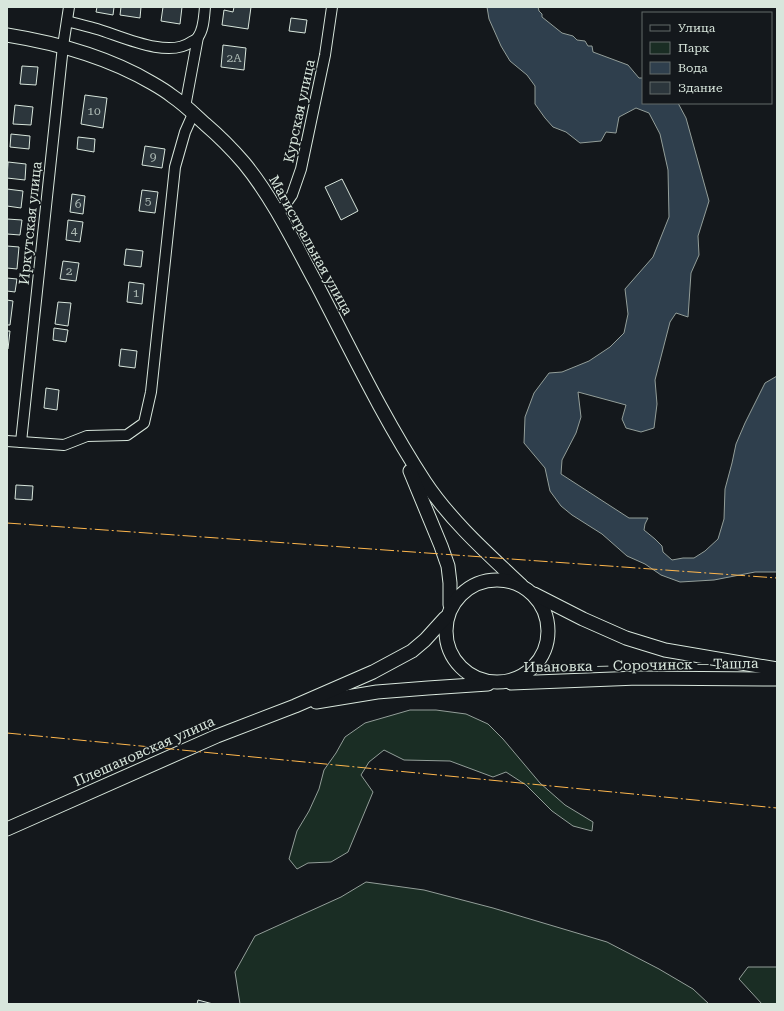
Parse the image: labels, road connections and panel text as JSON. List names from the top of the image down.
{
  "streets": {
    "main road": ["Магистральная улица", "Ивановка — Сорочинск — Ташла", "Плешановская улица"],
    "street": ["Курская улица", "Иркутская улица"]
  },
  "crossings": [
    ["Курская улица", "Магистральная улица"],
    ["Иркутская улица", "Магистральная улица"],
    ["Магистральная улица", "Ивановка — Сорочинск — Ташла"]
  ],
  "house_numbers": [
    "2А",
    "10",
    "9",
    "5",
    "6",
    "4",
    "2",
    "1"
  ],
  "legend": [
    "Улица",
    "Парк",
    "Вода",
    "Здание"
  ]
}
